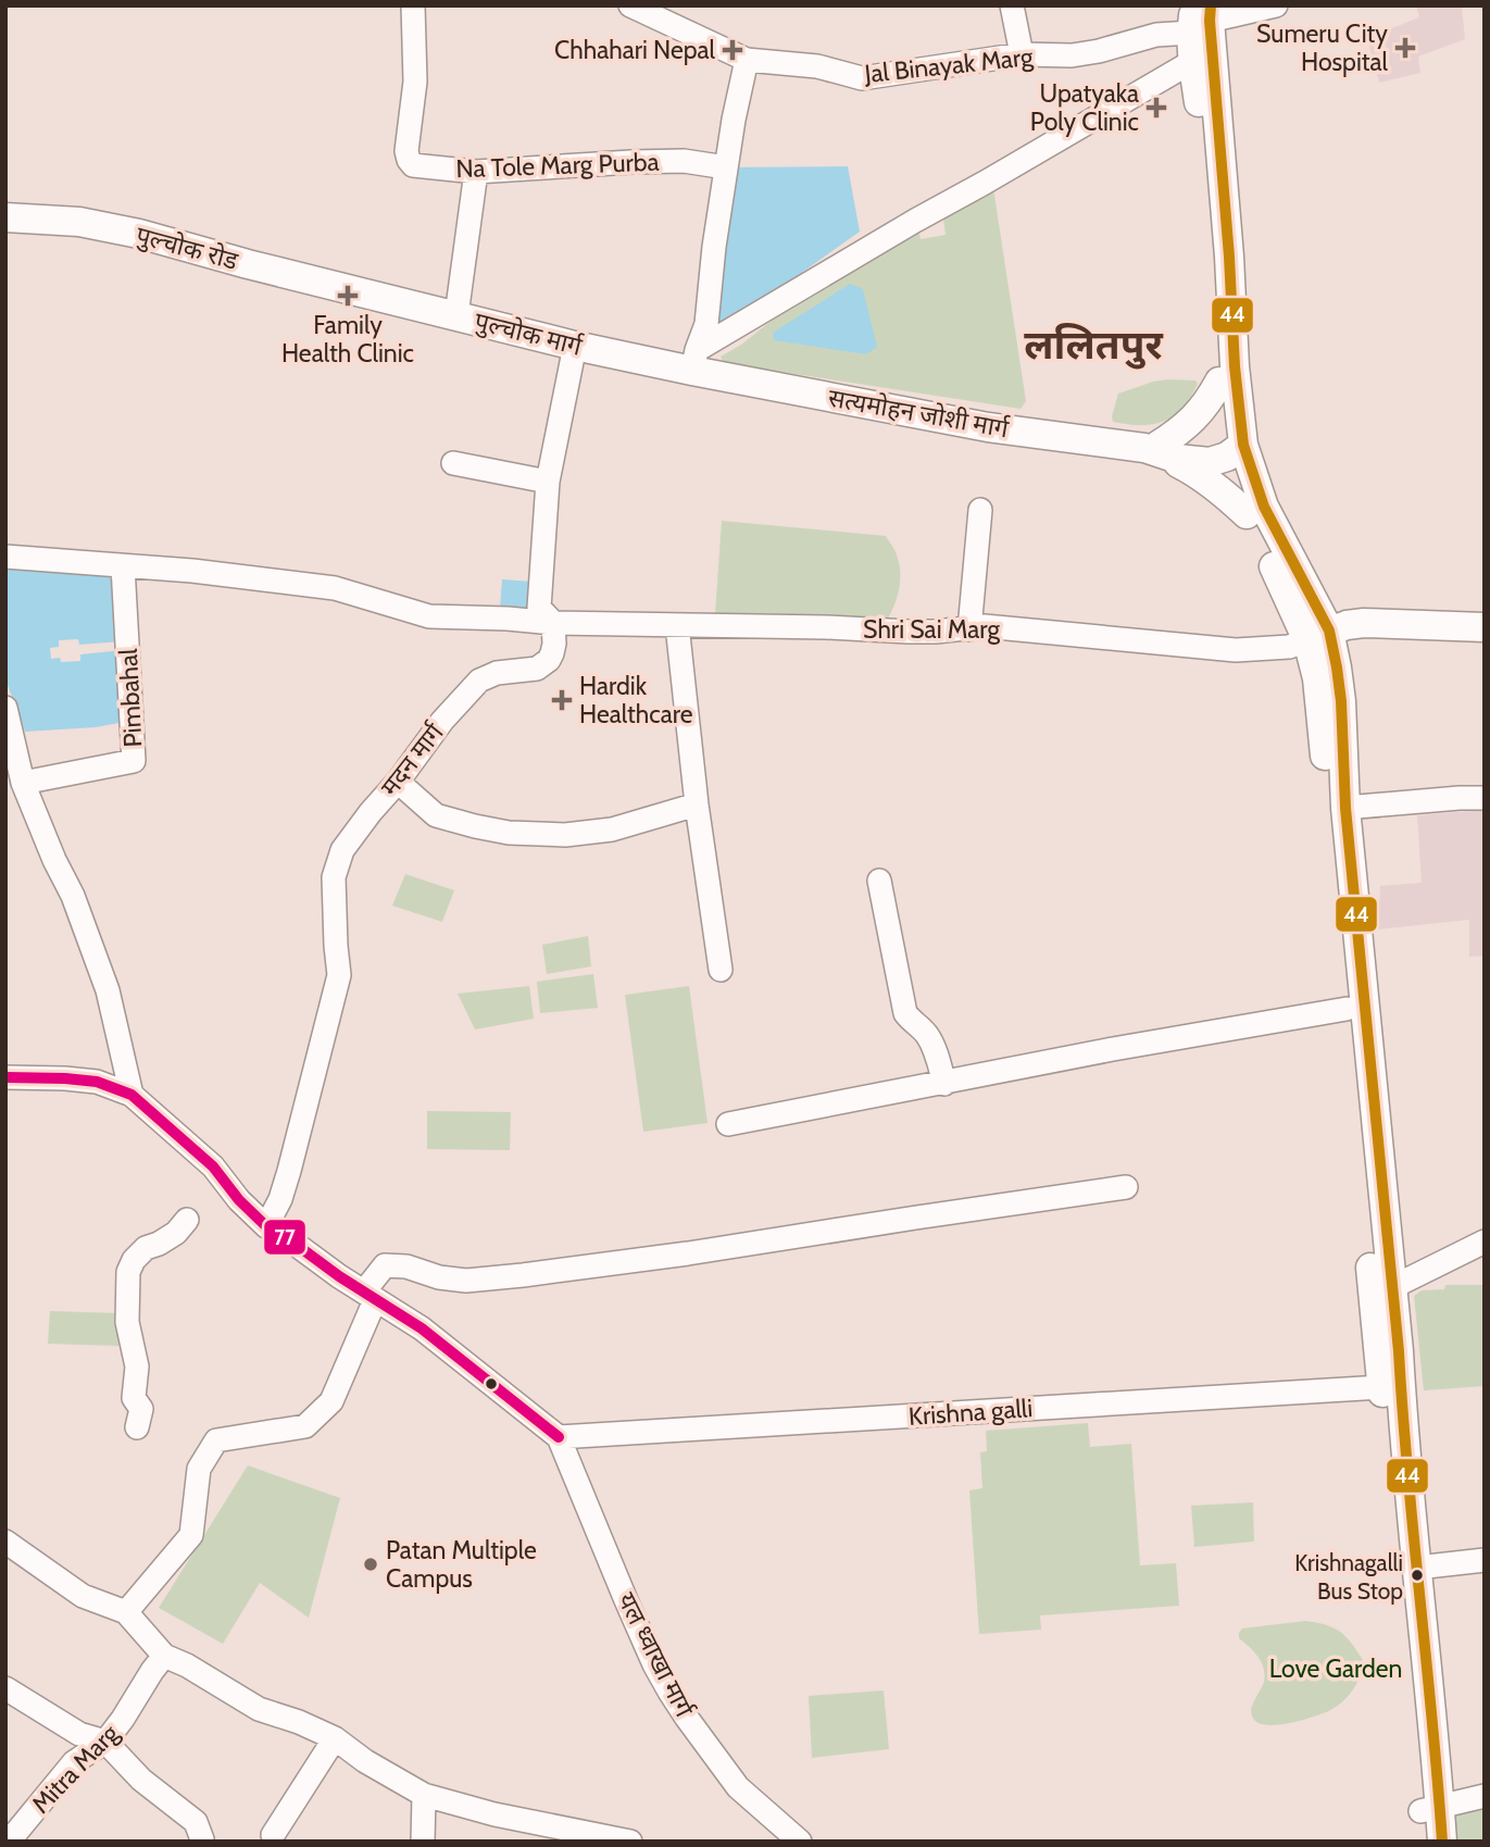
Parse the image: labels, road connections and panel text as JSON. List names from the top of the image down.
{
  "streets": {
    "main road": ["पुल्चोक रोड", "पुल्चोक मार्ग", "सत्यमोहन जोशी मार्ग"],
    "street": [
      "Jal Binayak Marg",
      "Na Tole Marg Purba",
      "Shri Sai Marg",
      "Pimbahal",
      "मदन मार्ग",
      "Krishna galli",
      "यल ध्वाखा मार्ग",
      "Mitra Marg"
    ]
  },
  "crossings": [
    ["पुल्चोक रोड", "पुल्चोक मार्ग"],
    ["पुल्चोक मार्ग", "सत्यमोहन जोशी मार्ग"],
    ["पुल्चोक मार्ग", "मदन मार्ग"],
    ["Shri Sai Marg", "Pimbahal"],
    ["Shri Sai Marg", "मदन मार्ग"],
    ["Krishna galli", "यल ध्वाखा मार्ग"]
  ],
  "districts": ["ललितपुर"],
  "parks": ["Love Garden"],
  "places": {
    "health": [
      "Sumeru City Hospital",
      "Chhahari Nepal",
      "Upatyaka Poly Clinic",
      "Family Health Clinic",
      "Hardik Healthcare"
    ],
    "other": ["Patan Multiple Campus", "Krishnagalli Bus Stop"]
  },
  "lines": ["transit line 44", "transit line 77"]
}
